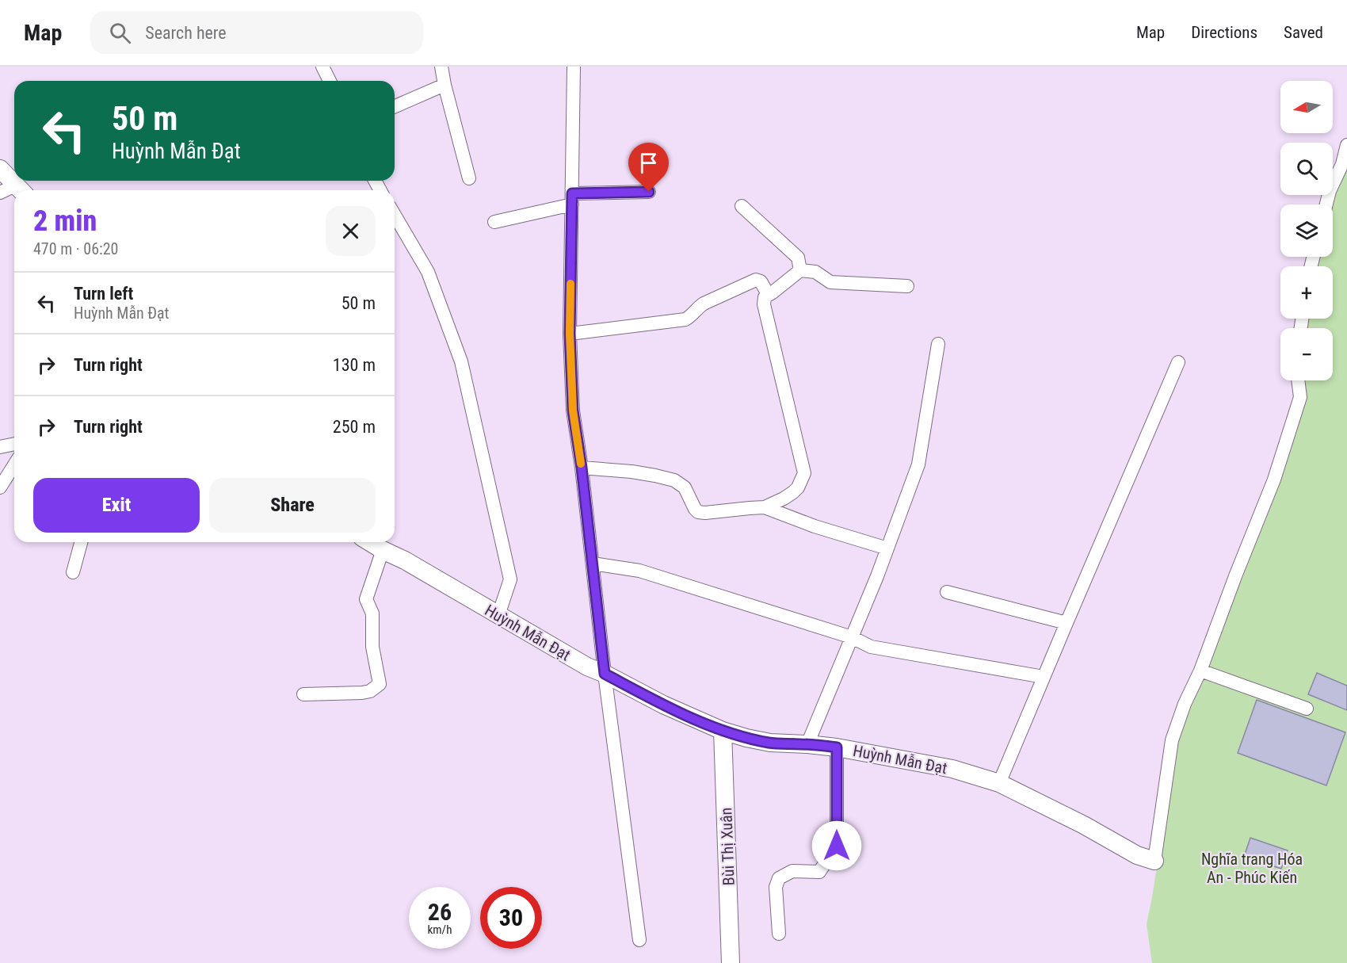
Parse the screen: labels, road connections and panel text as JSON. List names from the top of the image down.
{
  "streets": {
    "main road": ["Huỳnh Mẫn Đạt", "Bùi Thị Xuân"]
  },
  "crossings": [
    ["Huỳnh Mẫn Đạt", "Bùi Thị Xuân"]
  ],
  "parks": ["Nghĩa trang Hóa An - Phúc Kiến"],
  "north": "left",
  "page": {
    "header": "Map",
    "search": "Search here",
    "nav": ["Map", "Directions", "Saved"],
    "map_buttons": ["+", "−"],
    "turn": ["50 m", "Huỳnh Mẫn Đạt"],
    "heading": ["2 min", "470 m · 06:20"],
    "list": [
      {
        "name": "Turn left",
        "note": "Huỳnh Mẫn Đạt",
        "value": "50 m"
      },
      {
        "name": "Turn right",
        "value": "130 m"
      },
      {
        "name": "Turn right",
        "value": "250 m"
      }
    ],
    "buttons": ["Exit", "Share"],
    "speed": "26 km/h",
    "limit": "30"
  }
}
